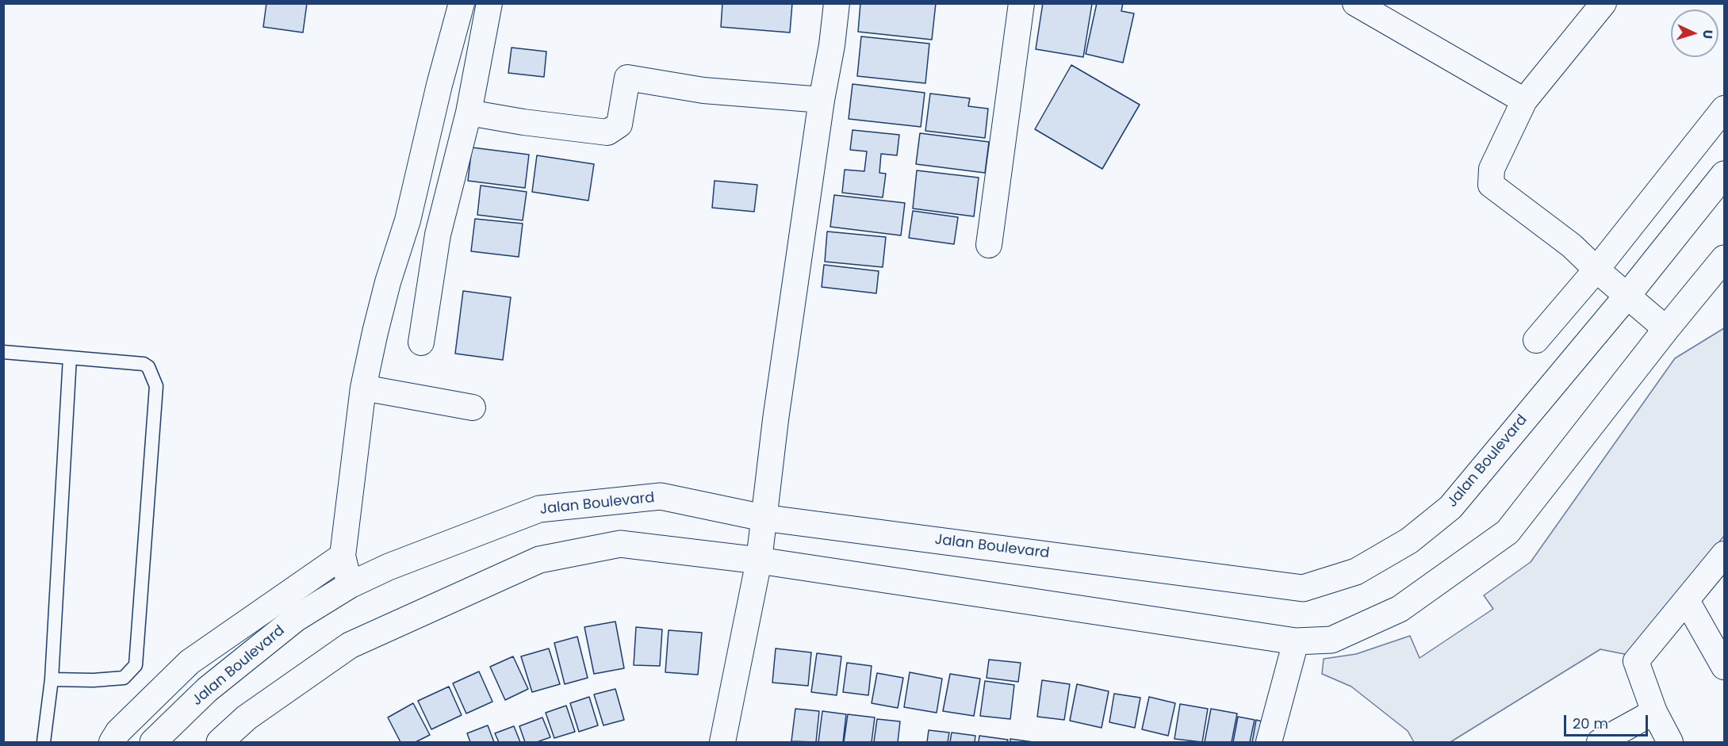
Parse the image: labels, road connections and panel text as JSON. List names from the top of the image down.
{
  "streets": {
    "main road": ["Jalan Boulevard"]
  },
  "scale_bar": "20 m",
  "north": "right"
}
